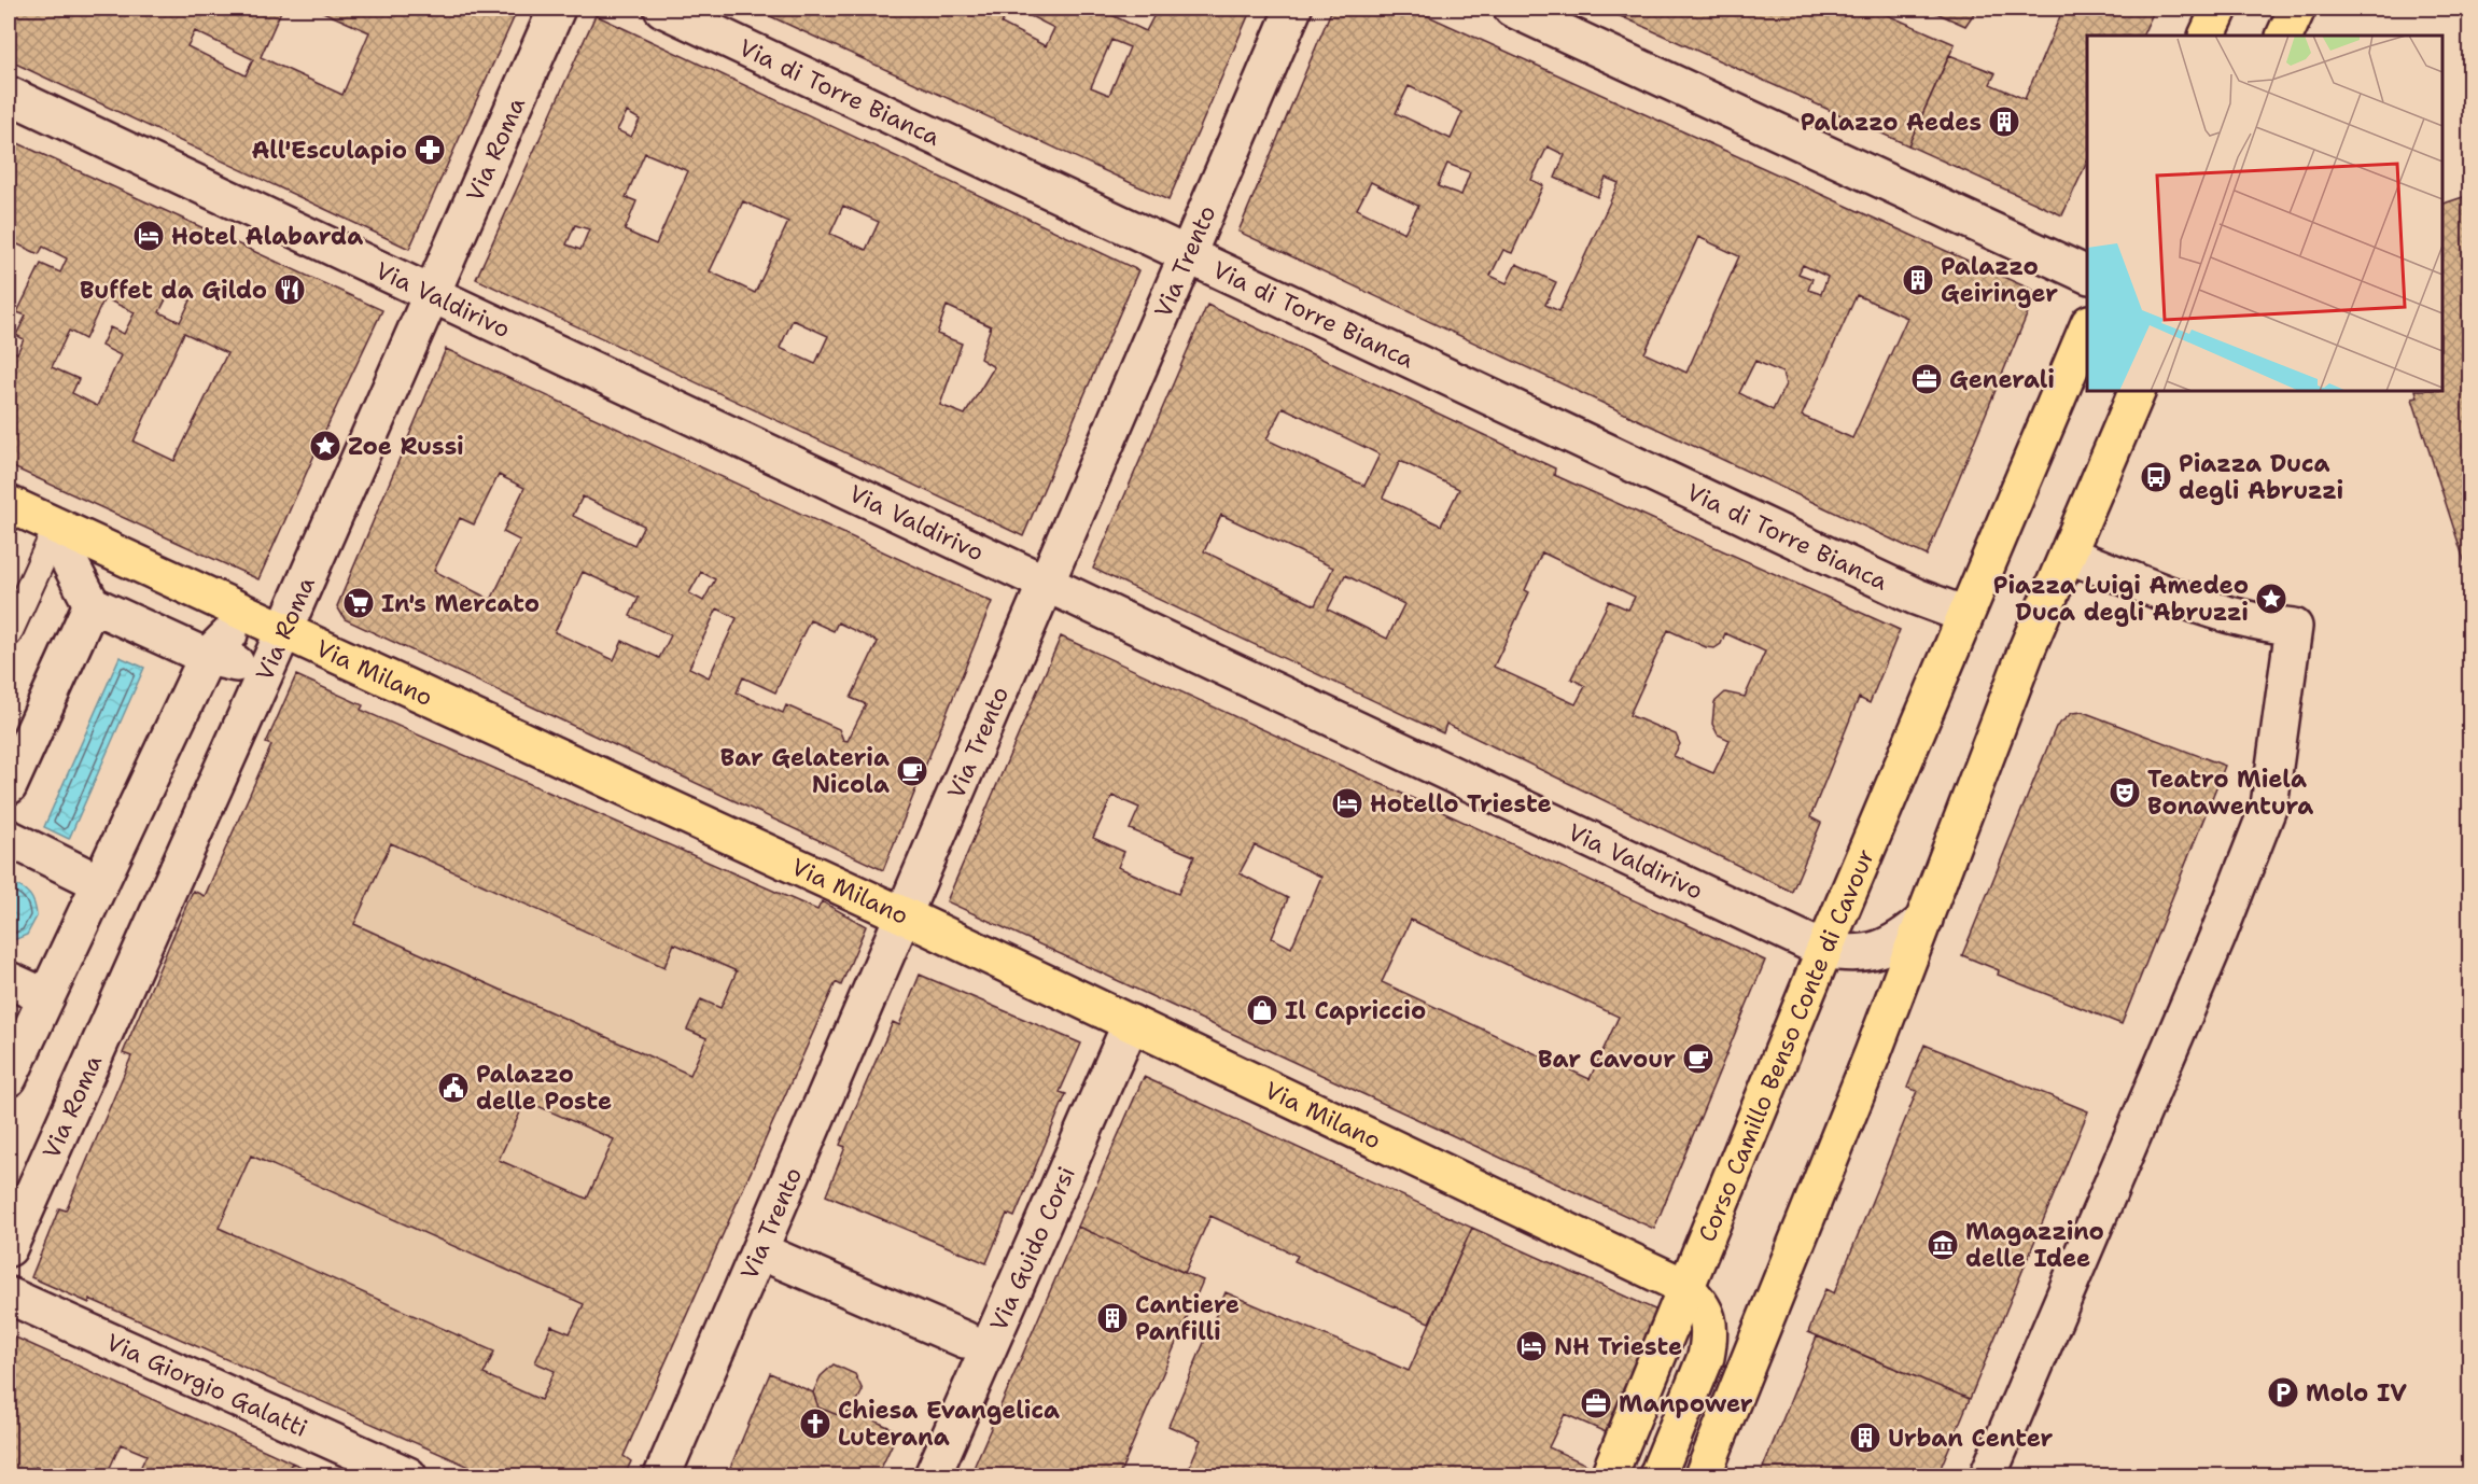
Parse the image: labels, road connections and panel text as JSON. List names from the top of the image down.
{
  "streets": {
    "main road": ["Via Milano", "Corso Camillo Benso Conte di Cavour"],
    "street": [
      "Via di Torre Bianca",
      "Via Roma",
      "Via Trento",
      "Via Valdirivo",
      "Via Guido Corsi",
      "Via Giorgio Galatti"
    ]
  },
  "crossings": [
    ["Via di Torre Bianca", "Via Trento"],
    ["Via di Torre Bianca", "Corso Camillo Benso Conte di Cavour"],
    ["Via Roma", "Via Valdirivo"],
    ["Via Roma", "Via Milano"],
    ["Via Trento", "Via Valdirivo"],
    ["Via Trento", "Via Milano"],
    ["Via Valdirivo", "Corso Camillo Benso Conte di Cavour"],
    ["Via Milano", "Corso Camillo Benso Conte di Cavour"],
    ["Via Milano", "Via Guido Corsi"]
  ],
  "places": {
    "building": [
      "Palazzo Aedes",
      "Palazzo Geiringer",
      "Cantiere Panfilli",
      "Urban Center"
    ],
    "pharmacy": ["All'Esculapio"],
    "hotel": ["Hotel Alabarda", "Hotello Trieste", "NH Trieste"],
    "restaurant": ["Buffet da Gildo"],
    "office": ["Generali", "Manpower"],
    "place": ["Zoe Russi", "Piazza Luigi Amedeo Duca degli Abruzzi"],
    "bus stop": ["Piazza Duca degli Abruzzi"],
    "supermarket": ["In's Mercato"],
    "cafe": ["Bar Gelateria Nicola", "Bar Cavour"],
    "theatre": ["Teatro Miela Bonawentura"],
    "shop": ["Il Capriccio"],
    "public building": ["Palazzo delle Poste"],
    "museum": ["Magazzino delle Idee"],
    "parking": ["Molo IV"],
    "church": ["Chiesa Evangelica Luterana"]
  }
}
